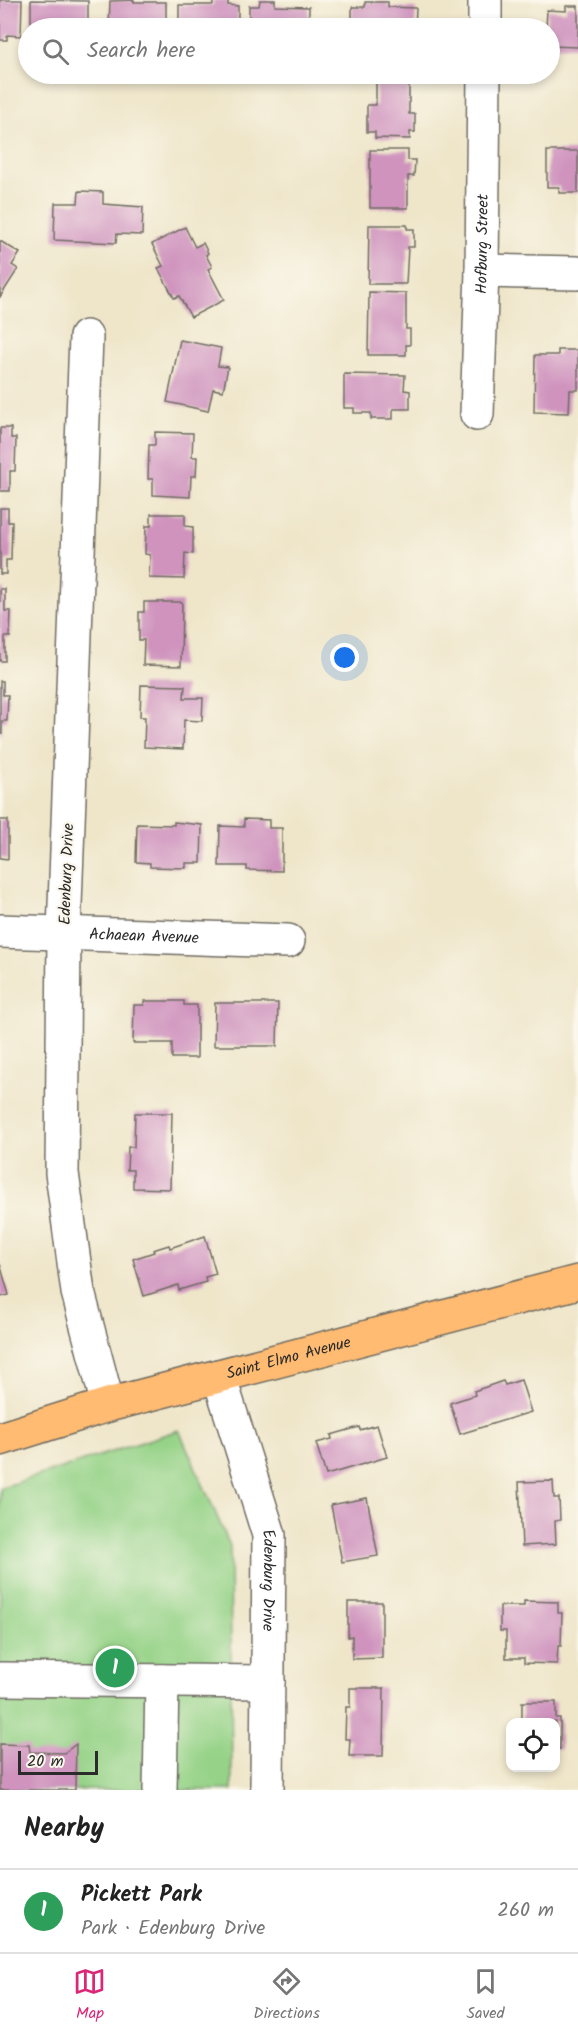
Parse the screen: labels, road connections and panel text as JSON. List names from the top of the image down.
{
  "streets": {
    "main road": ["Saint Elmo Avenue"],
    "street": ["Hofburg Street", "Edenburg Drive", "Achaean Avenue"]
  },
  "crossings": [
    ["Edenburg Drive", "Achaean Avenue"],
    ["Edenburg Drive", "Saint Elmo Avenue"]
  ],
  "scale_bar": "20 m",
  "page": {
    "search": "Search here",
    "pins": "1",
    "scale": "20 m",
    "heading": "Nearby",
    "list": [
      {
        "mark": "1",
        "name": "Pickett Park",
        "note": "Park · Edenburg Drive",
        "value": "260 m"
      }
    ],
    "nav": ["Map", "Directions", "Saved"]
  }
}
